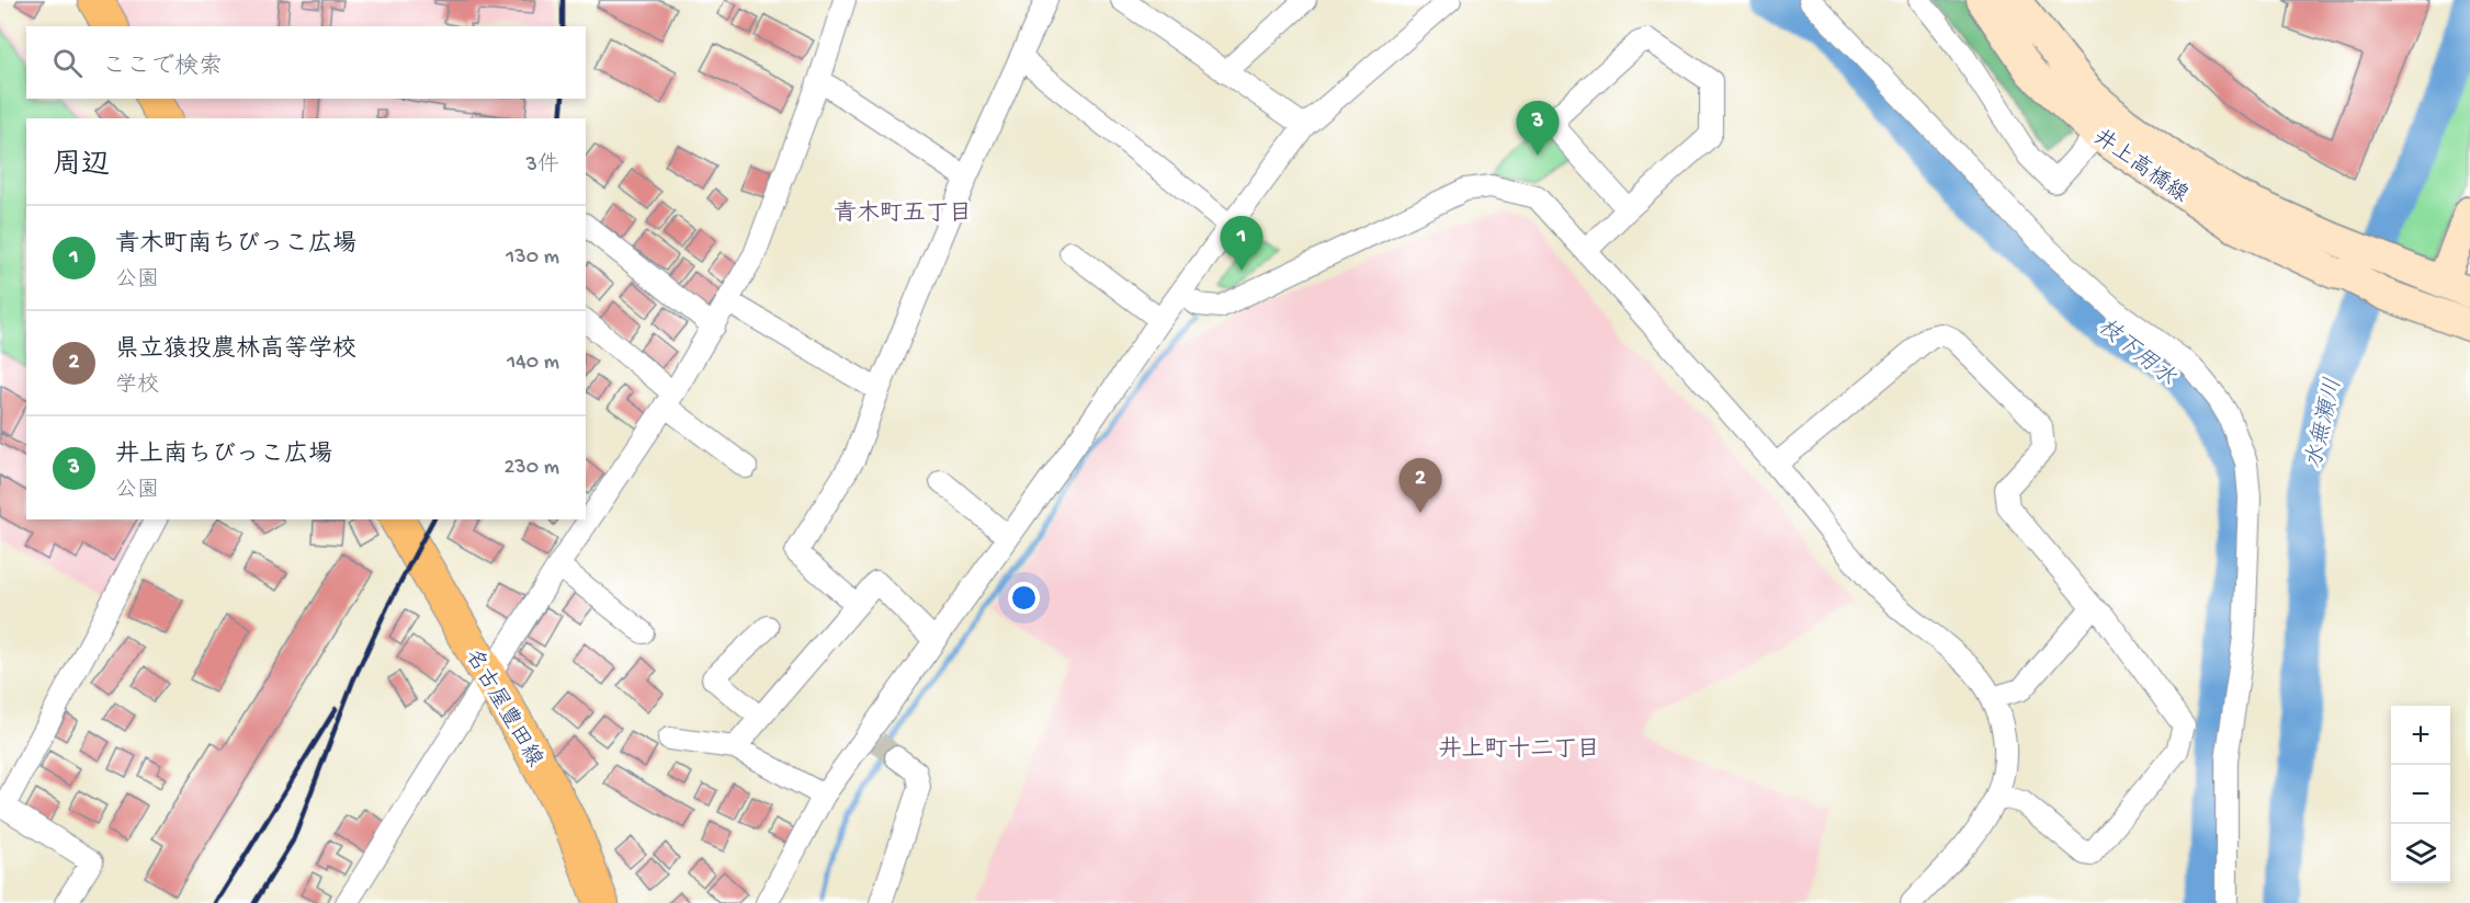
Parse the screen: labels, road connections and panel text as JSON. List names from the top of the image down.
{
  "streets": {
    "main road": ["名古屋豊田線"],
    "street": ["井上高橋線"]
  },
  "districts": ["青木町五丁目", "井上町十二丁目"],
  "water": ["枝下用水", "水無瀬川"],
  "page": {
    "search": "ここで検索",
    "pins": ["3", "1", "2"],
    "heading": ["周辺", "3件"],
    "list": [
      {
        "mark": "1",
        "name": "青木町南ちびっこ広場",
        "note": "公園",
        "value": "130 m"
      },
      {
        "mark": "2",
        "name": "県立猿投農林高等学校",
        "note": "学校",
        "value": "140 m"
      },
      {
        "mark": "3",
        "name": "井上南ちびっこ広場",
        "note": "公園",
        "value": "230 m"
      }
    ],
    "map_buttons": ["+", "−"]
  }
}
